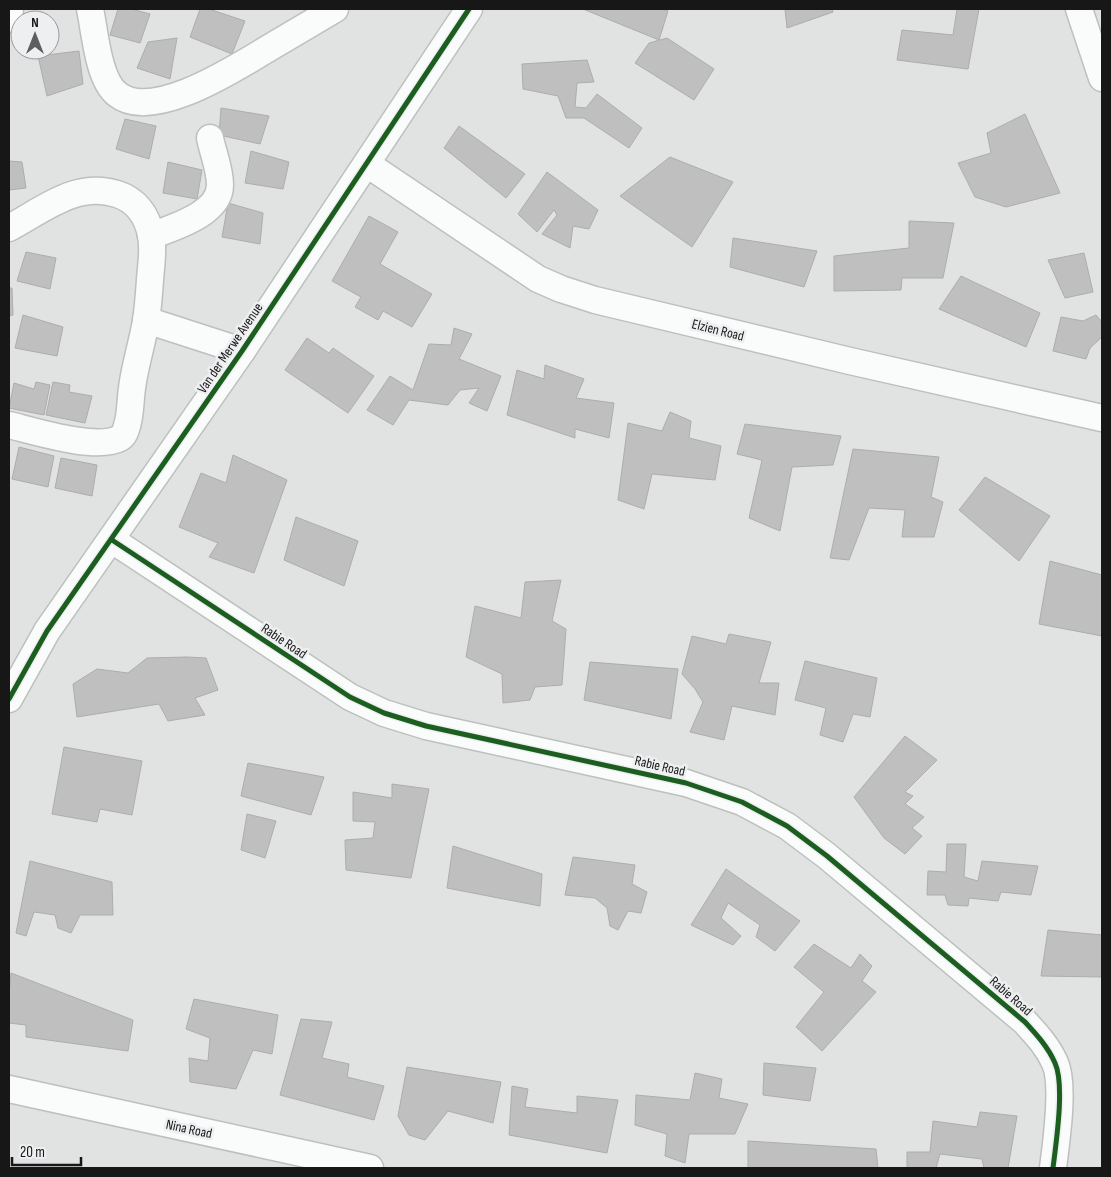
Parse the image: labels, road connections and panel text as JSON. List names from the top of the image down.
{
  "streets": {
    "street": [
      "Elzien Road",
      "Van der Merwe Avenue",
      "Rabie Road",
      "Nina Road"
    ]
  },
  "crossings": [
    ["Elzien Road", "Van der Merwe Avenue"],
    ["Van der Merwe Avenue", "Rabie Road"]
  ],
  "scale_bar": "20 m",
  "north": "top"
}
